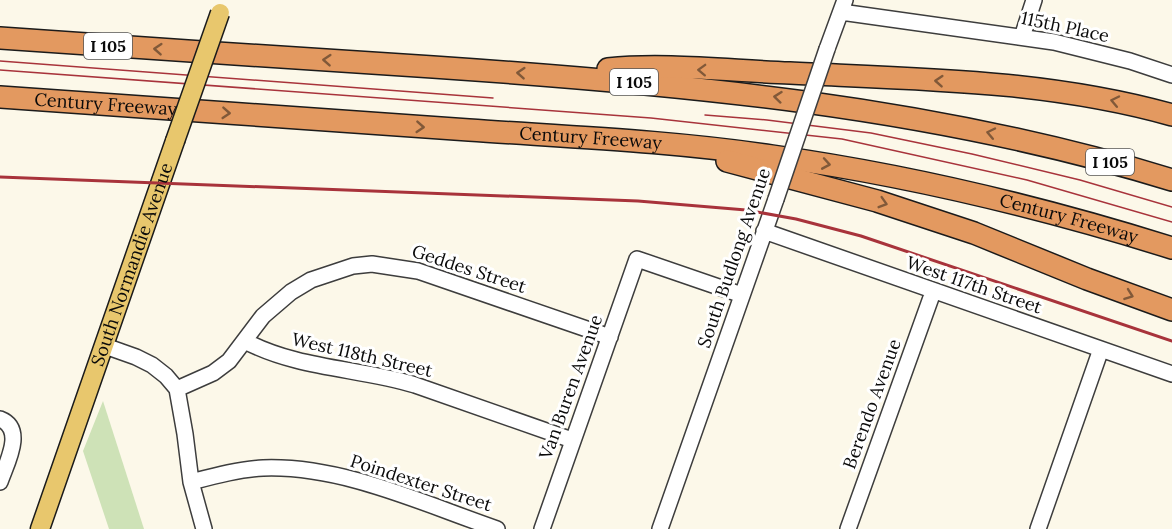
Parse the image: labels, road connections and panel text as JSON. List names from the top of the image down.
{
  "streets": {
    "highway": ["I 105", "Century Freeway"],
    "main road": ["South Normandie Avenue"],
    "street": [
      "115th Place",
      "South Budlong Avenue",
      "Geddes Street",
      "West 117th Street",
      "West 118th Street",
      "Van Buren Avenue",
      "Berendo Avenue",
      "Poindexter Street"
    ]
  },
  "crossings": [
    ["115th Place", "South Budlong Avenue"],
    ["South Budlong Avenue", "West 117th Street"],
    ["South Budlong Avenue", "Van Buren Avenue"],
    ["Geddes Street", "West 118th Street"],
    ["Geddes Street", "Van Buren Avenue"],
    ["West 117th Street", "Berendo Avenue"],
    ["West 118th Street", "Van Buren Avenue"]
  ]
}
